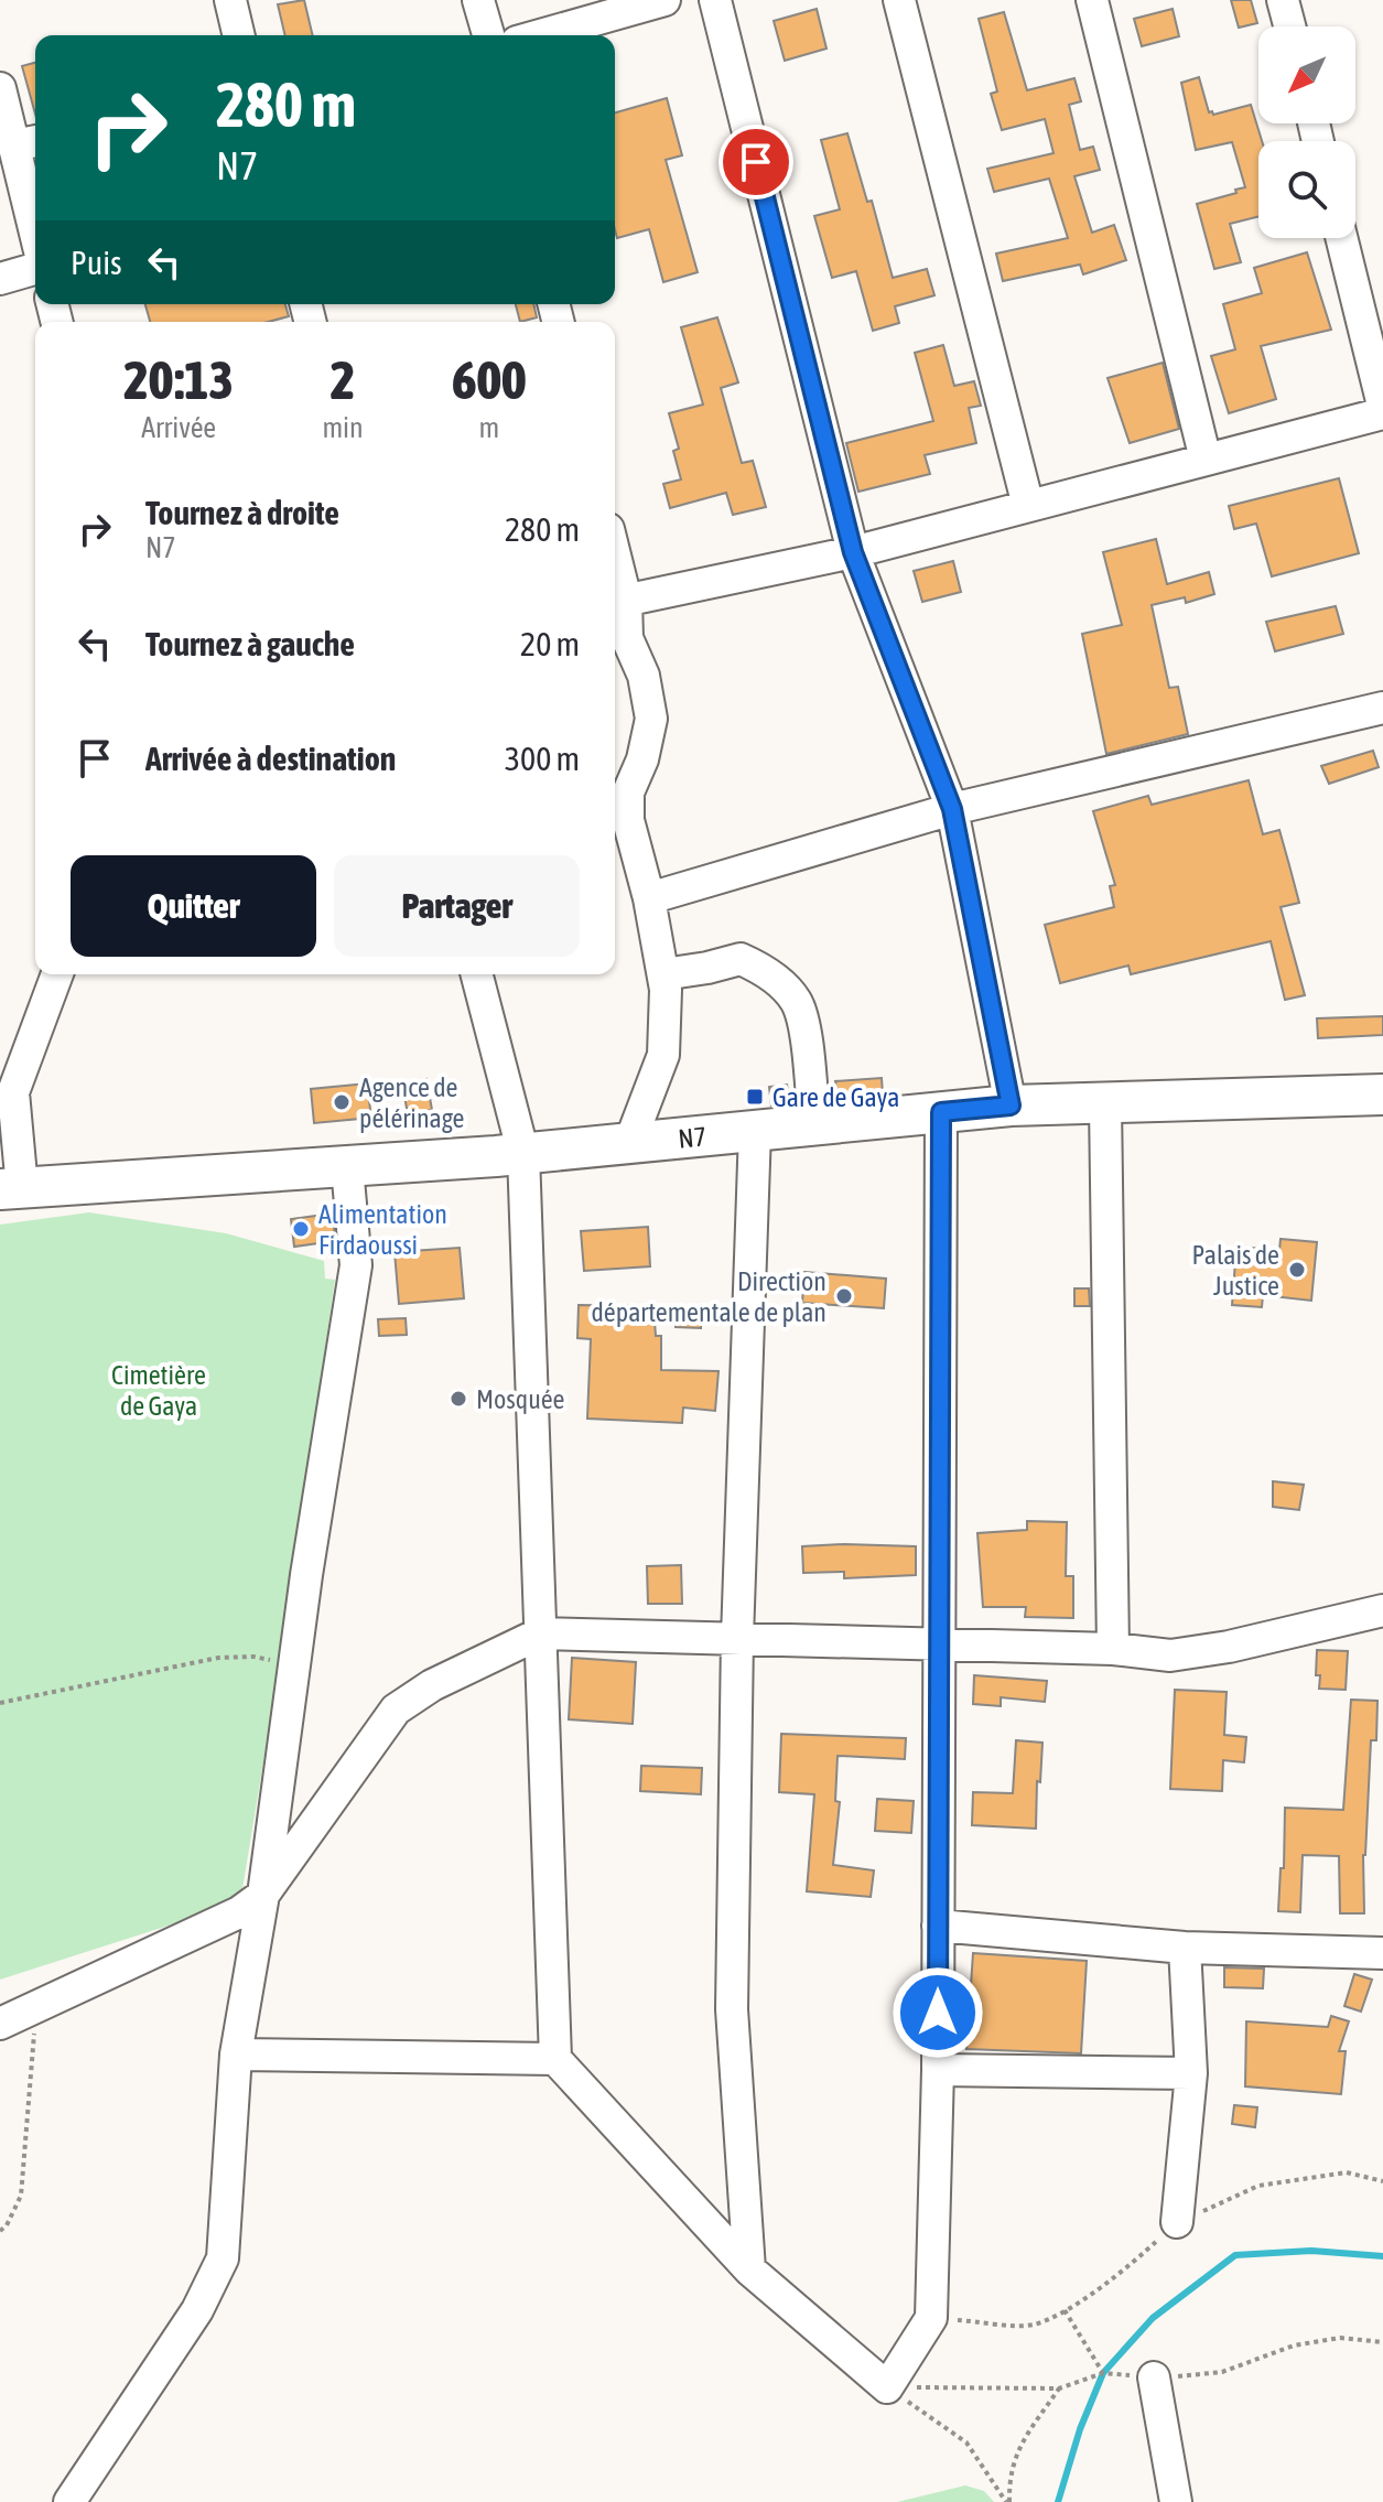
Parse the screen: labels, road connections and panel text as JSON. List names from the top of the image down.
{
  "streets": {
    "main road": ["N7"]
  },
  "parks": ["Cimetière de Gaya"],
  "places": {
    "transit": ["Gare de Gaya"],
    "other": [
      "Agence de pélérinage",
      "Alimentation Firdaoussi",
      "Palais de Justice",
      "Direction départementale de plan",
      "Mosquée"
    ]
  },
  "north": "bottom left",
  "page": {
    "turn": ["280 m", "N7"],
    "then": "Puis",
    "eta": [
      "20:13",
      "Arrivée",
      "2",
      "min",
      "600",
      "m"
    ],
    "list": [
      {
        "name": "Tournez à droite",
        "note": "N7",
        "value": "280 m"
      },
      {
        "name": "Tournez à gauche",
        "value": "20 m"
      },
      {
        "name": "Arrivée à destination",
        "value": "300 m"
      }
    ],
    "buttons": ["Quitter", "Partager"]
  }
}
